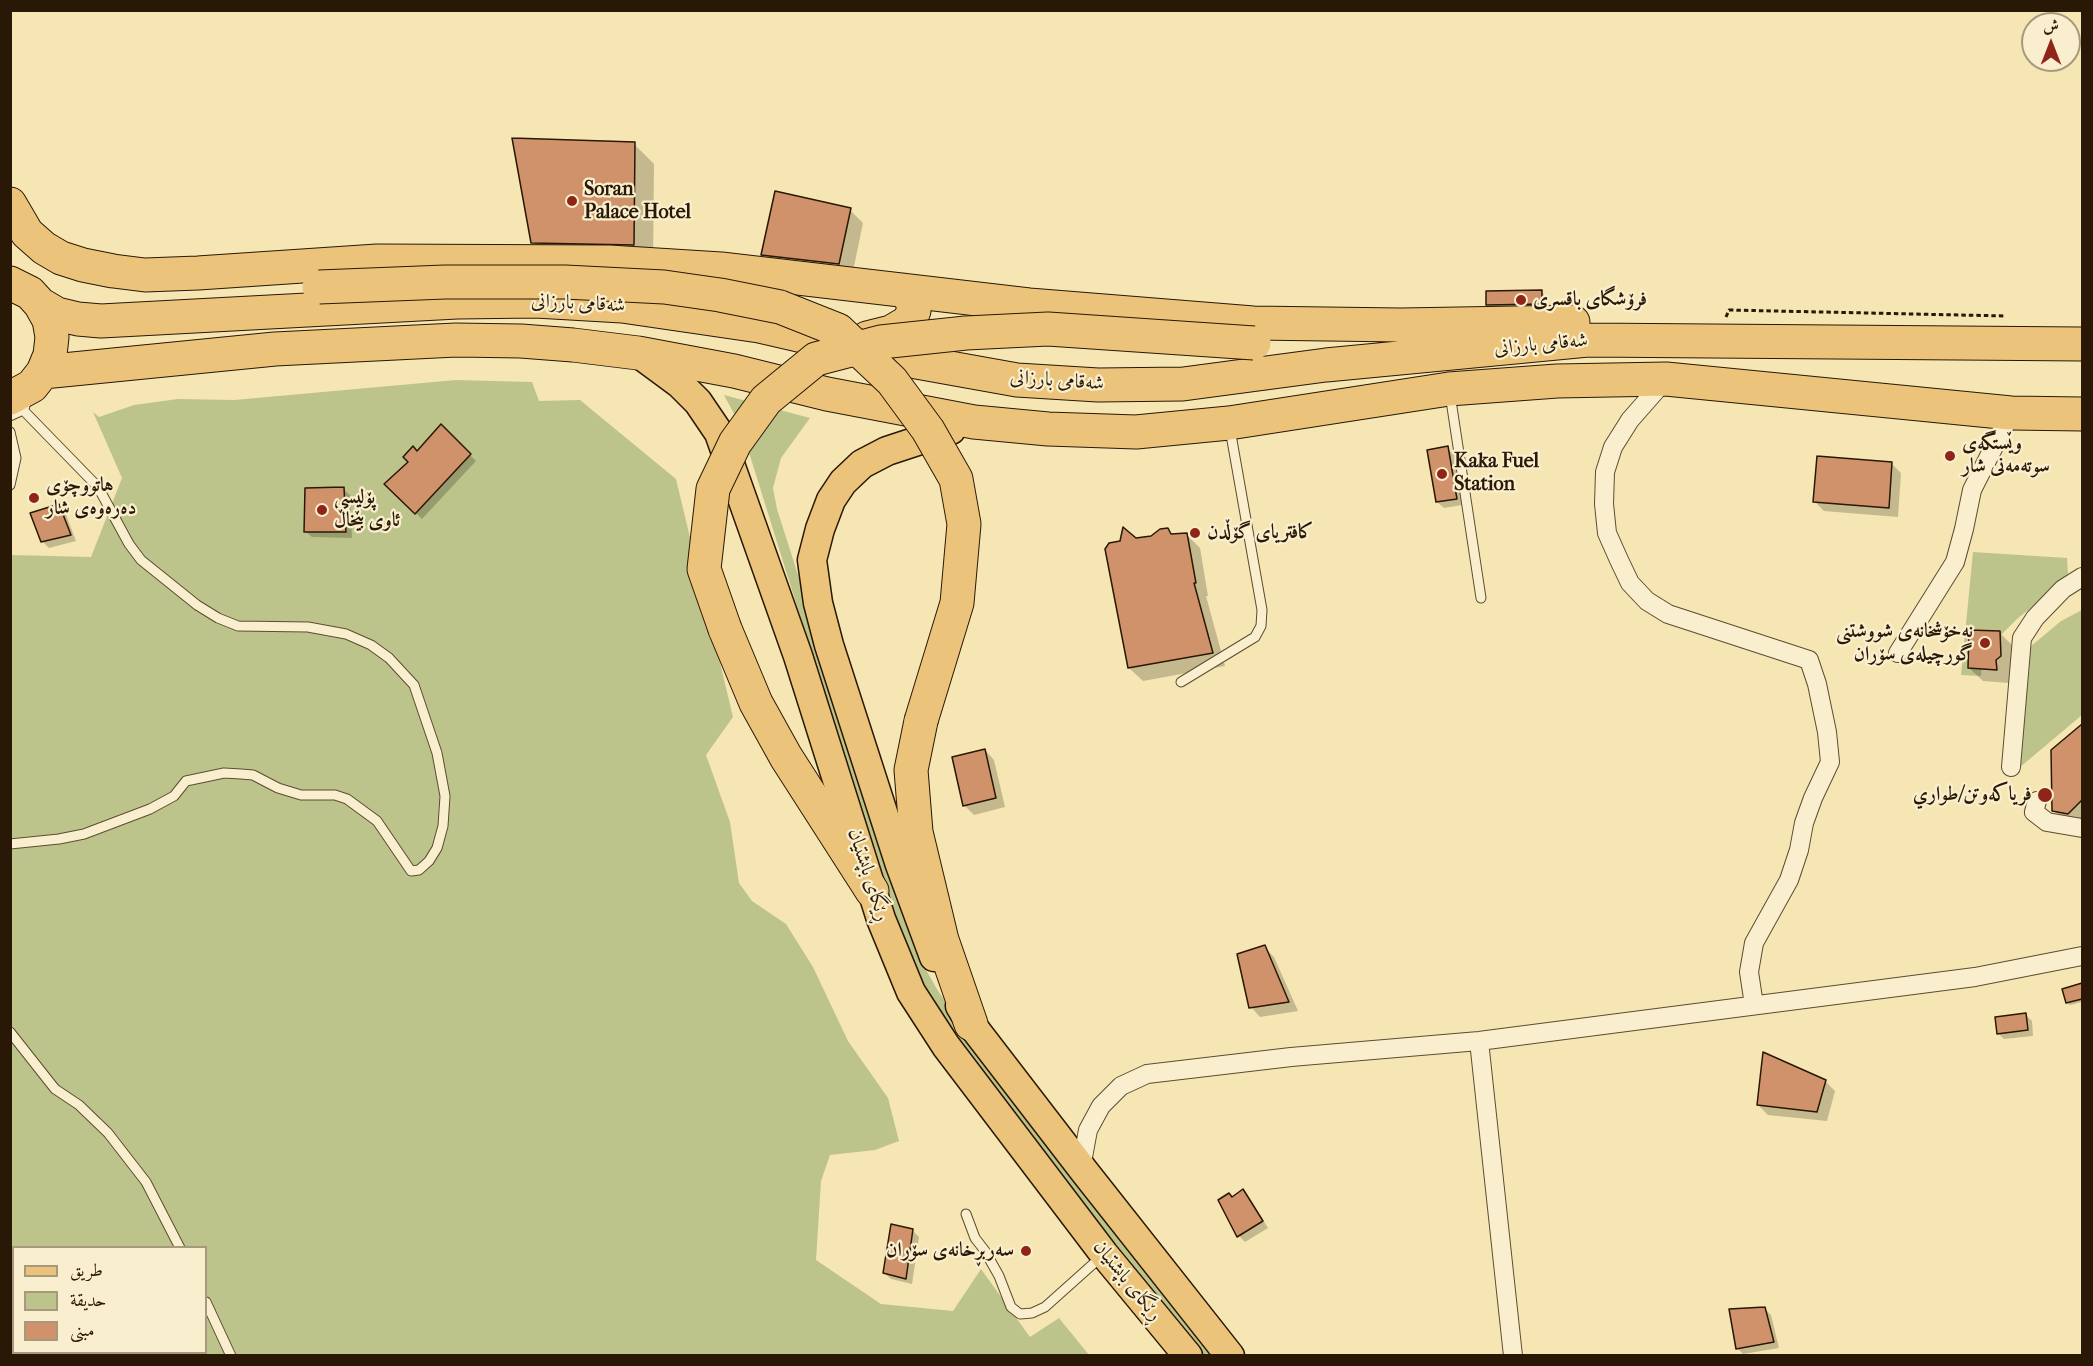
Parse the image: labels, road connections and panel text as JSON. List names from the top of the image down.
{
  "streets": {
    "highway": ["شەقامی بارزانی"],
    "main road": ["ڕێگای باپشتیان"]
  },
  "crossings": [
    ["شەقامی بارزانی", "ڕێگای باپشتیان"]
  ],
  "places": [
    "Soran Palace Hotel",
    "فرۆشگای باقسری",
    "وێستگەی سوتەمەنی شار",
    "Kaka Fuel Station",
    "هاتووچۆی دەرەوەی شار",
    "پۆلیسی ئاوی بێخاڵ",
    "کافتریای گۆڵدن",
    "نەخۆشخانەی شووشتنی گورچیلەی سۆران",
    "فریاکەوتن/طواري",
    "سەربڕخانەی سۆران"
  ],
  "legend": ["طريق", "حديقة", "مبنى"],
  "north": "top"
}
